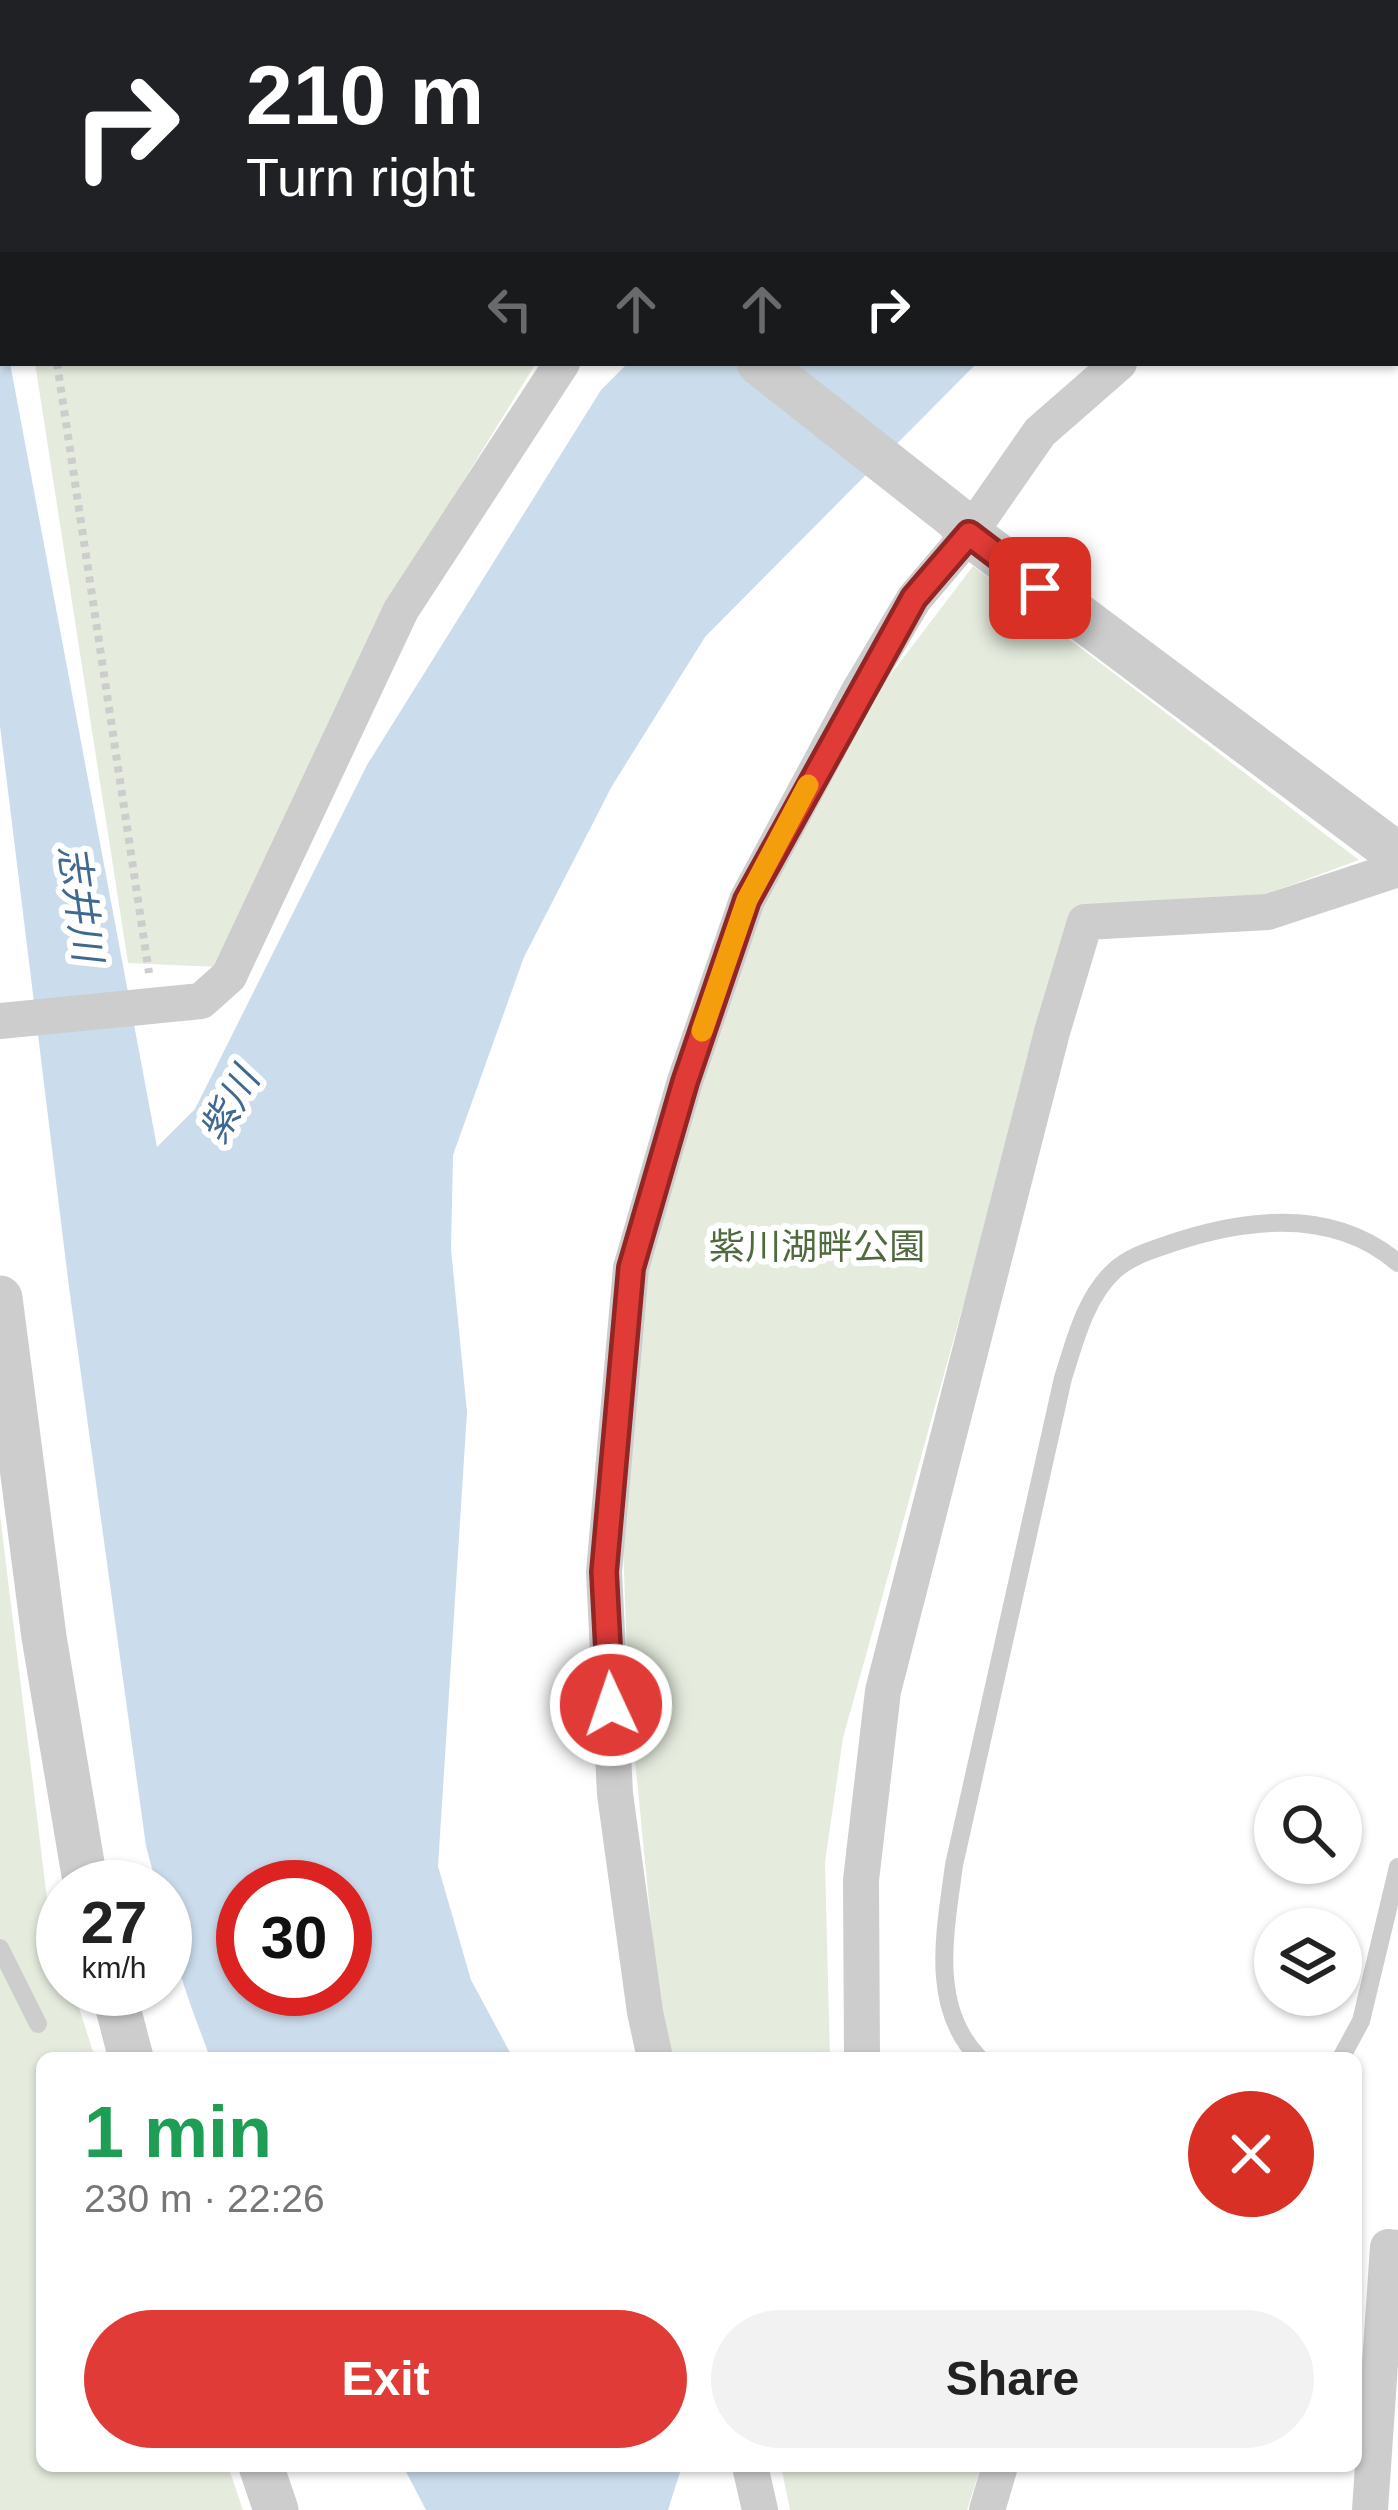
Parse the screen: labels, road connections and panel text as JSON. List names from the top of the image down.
{
  "water": ["志井川", "紫川"],
  "parks": ["紫川湖畔公園"],
  "page": {
    "turn": ["210 m", "Turn right"],
    "speed": "27 km/h",
    "limit": "30",
    "heading": ["1 min", "230 m · 22:26"],
    "buttons": ["Exit", "Share"]
  }
}
